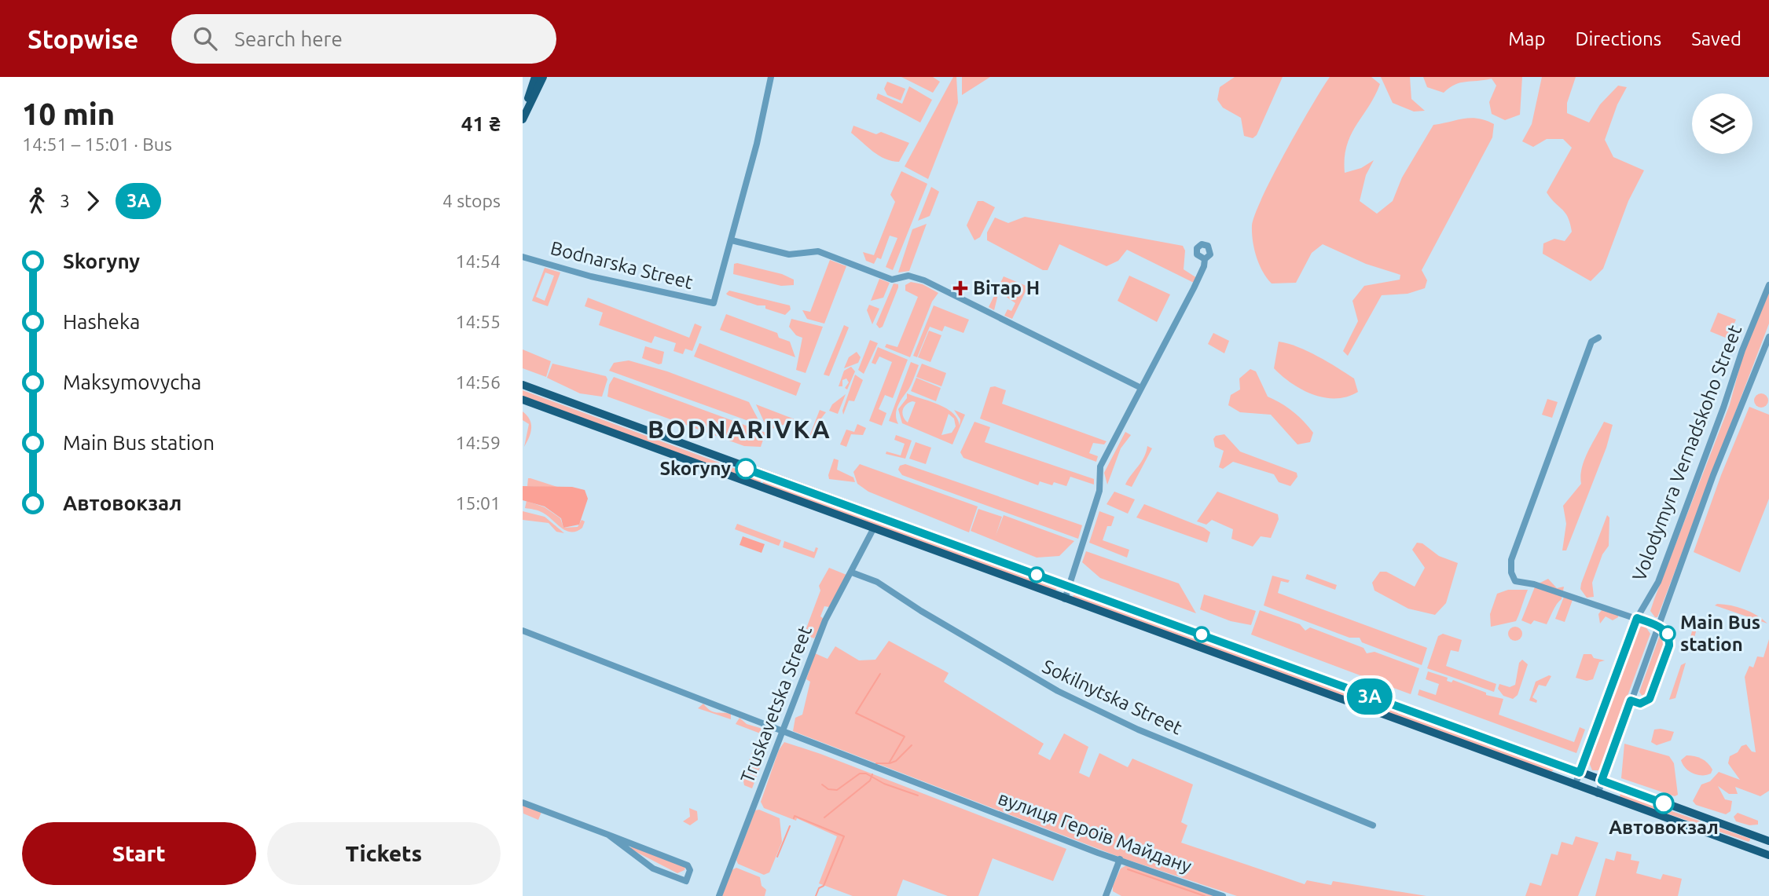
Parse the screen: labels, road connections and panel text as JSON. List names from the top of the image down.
{
  "streets": {
    "street": [
      "Bodnarska Street",
      "Volodymyra Vernadskoho Street",
      "Sokilnytska Street",
      "Truskavetska Street",
      "вулиця Героїв Майдану"
    ]
  },
  "crossings": [
    ["Sokilnytska Street", "Truskavetska Street"],
    ["Truskavetska Street", "вулиця Героїв Майдану"]
  ],
  "districts": ["BODNARIVKA"],
  "places": {
    "health": ["Вітар Н"],
    "other": ["Skoryny", "Main Bus station", "Автовокзал"]
  },
  "lines": ["bus line 3А"],
  "page": {
    "header": "Stopwise",
    "search": "Search here",
    "nav": ["Map", "Directions", "Saved"],
    "heading": ["10 min", "14:51 – 15:01 · Bus", "41 ₴"],
    "on_map": "3А",
    "legs": ["3", "3А", "4 stops"],
    "list": [
      {
        "name": "Skoryny",
        "value": "14:54"
      },
      {
        "name": "Hasheka",
        "value": "14:55"
      },
      {
        "name": "Maksymovycha",
        "value": "14:56"
      },
      {
        "name": "Main Bus station",
        "value": "14:59"
      },
      {
        "name": "Автовокзал",
        "value": "15:01"
      }
    ],
    "buttons": ["Start", "Tickets"]
  }
}
